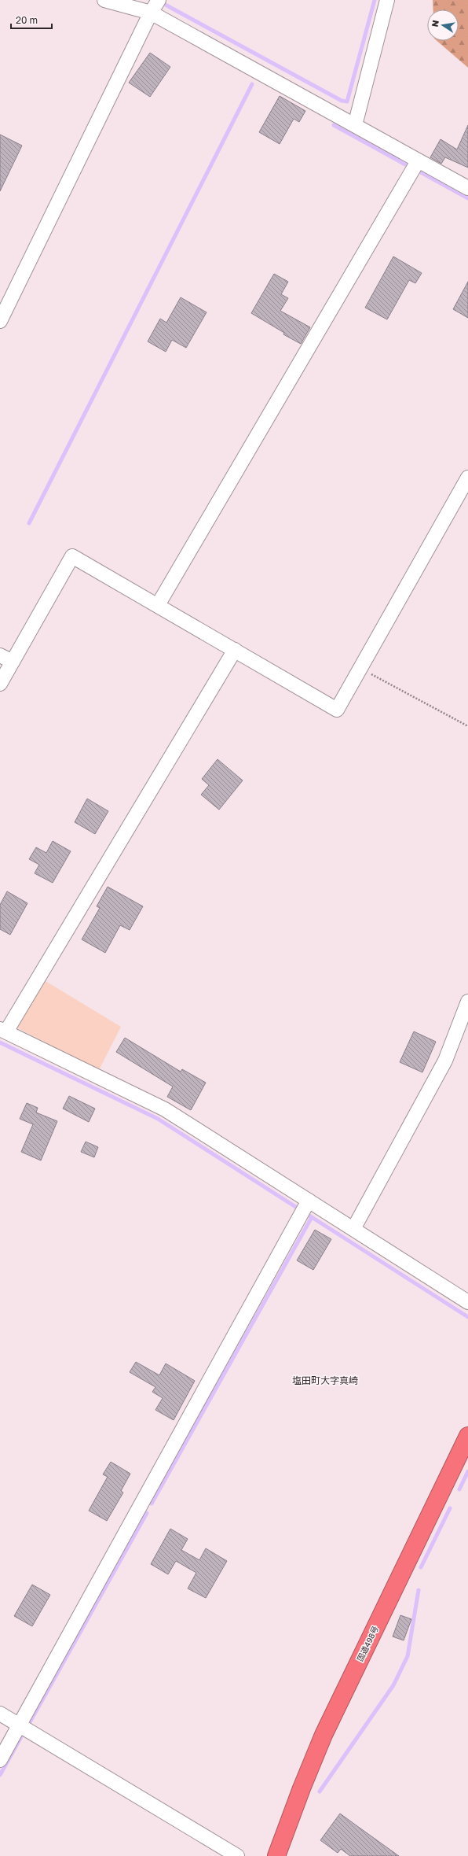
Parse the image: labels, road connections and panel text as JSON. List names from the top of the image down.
{
  "streets": {
    "highway": ["国道498号"]
  },
  "districts": ["塩田町大字真崎"],
  "scale_bar": "20 m",
  "north": "left"
}
